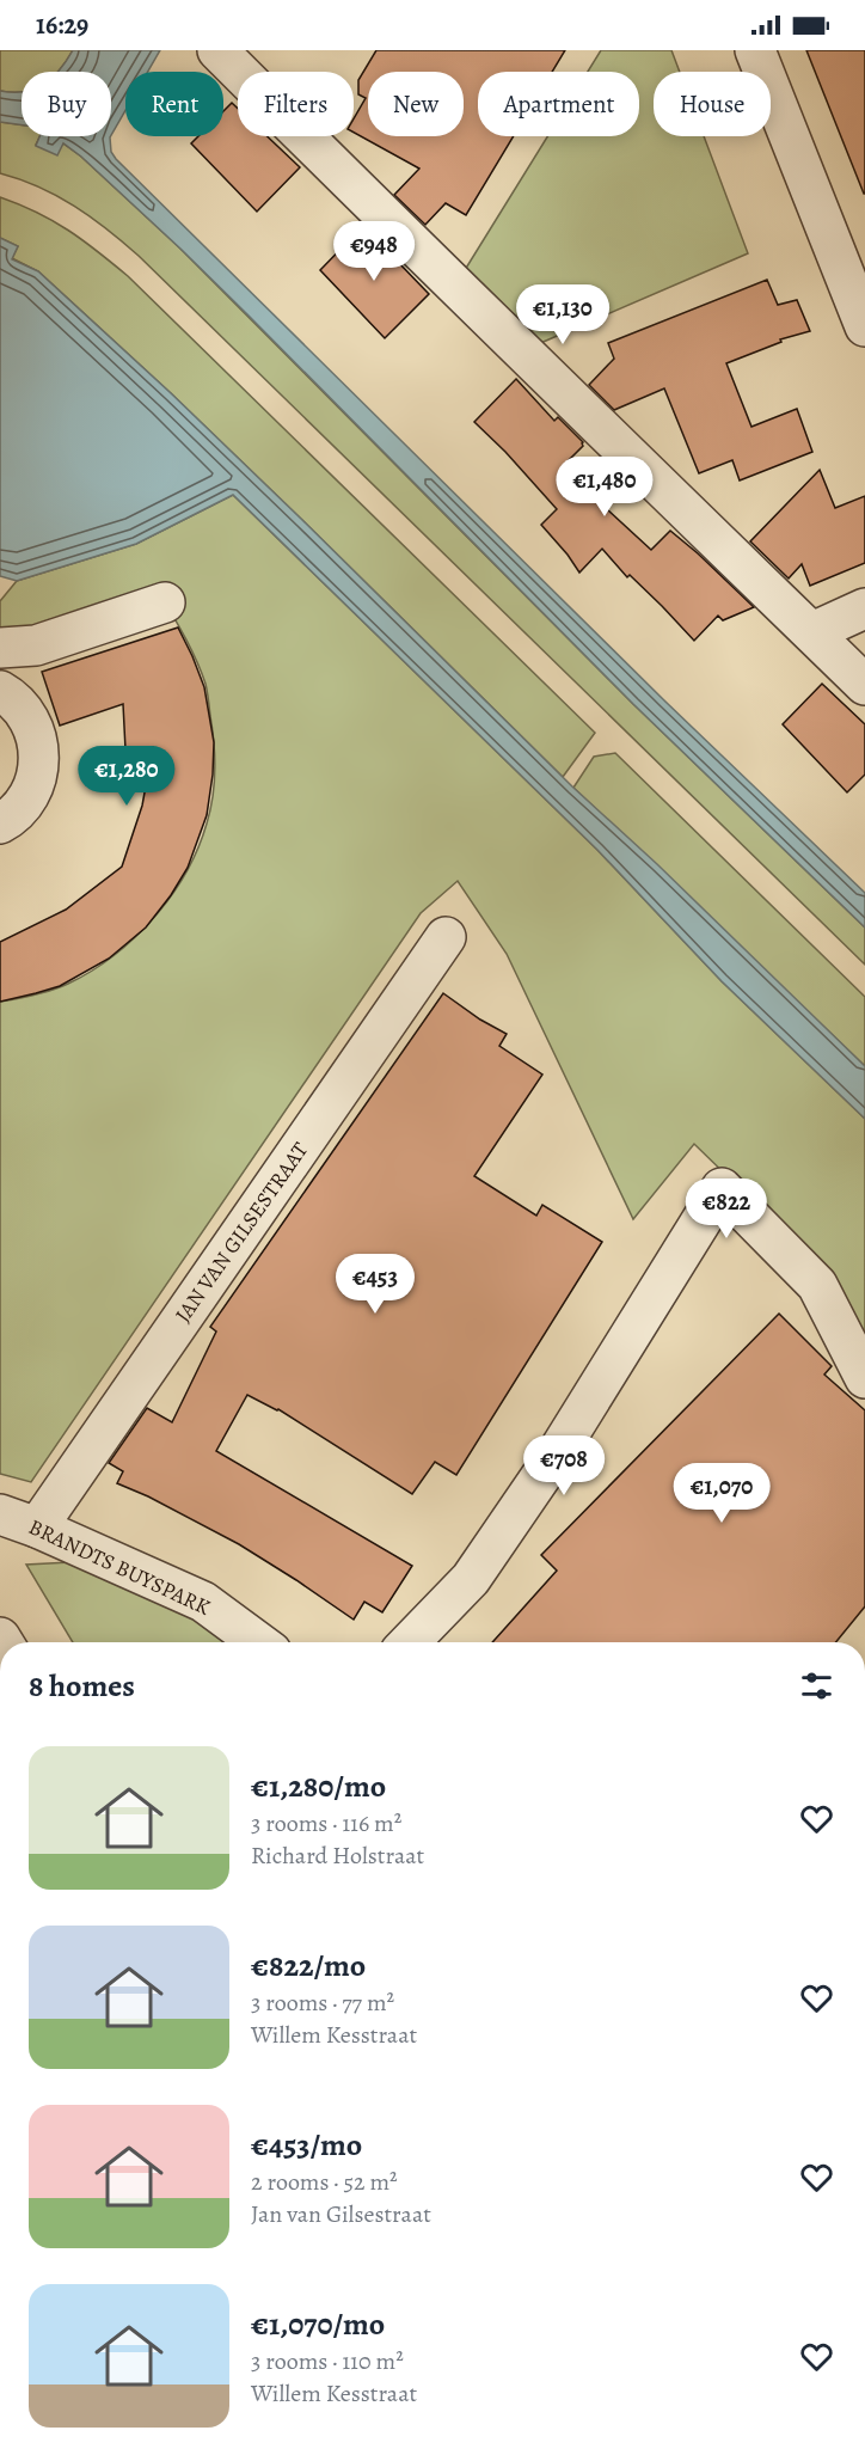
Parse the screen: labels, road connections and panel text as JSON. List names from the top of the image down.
{
  "streets": {
    "street": ["JAN VAN GILSESTRAAT", "BRANDTS BUYSPARK"]
  },
  "crossings": [
    ["JAN VAN GILSESTRAAT", "BRANDTS BUYSPARK"]
  ],
  "page": {
    "status": "16:29",
    "chip": [
      "Buy",
      "Rent",
      "Filters",
      "New",
      "Apartment",
      "House"
    ],
    "price": [
      "€948",
      "€1,130",
      "€1,480",
      "€1,280",
      "€822",
      "€453",
      "€708",
      "€1,070"
    ],
    "heading": "8 homes",
    "list": [
      {
        "name": "€1,280/mo",
        "note": "3 rooms · 116 m² · Richard Holstraat"
      },
      {
        "name": "€822/mo",
        "note": "3 rooms · 77 m² · Willem Kesstraat"
      },
      {
        "name": "€453/mo",
        "note": "2 rooms · 52 m² · Jan van Gilsestraat"
      },
      {
        "name": "€1,070/mo",
        "note": "3 rooms · 110 m² · Willem Kesstraat"
      }
    ]
  }
}
